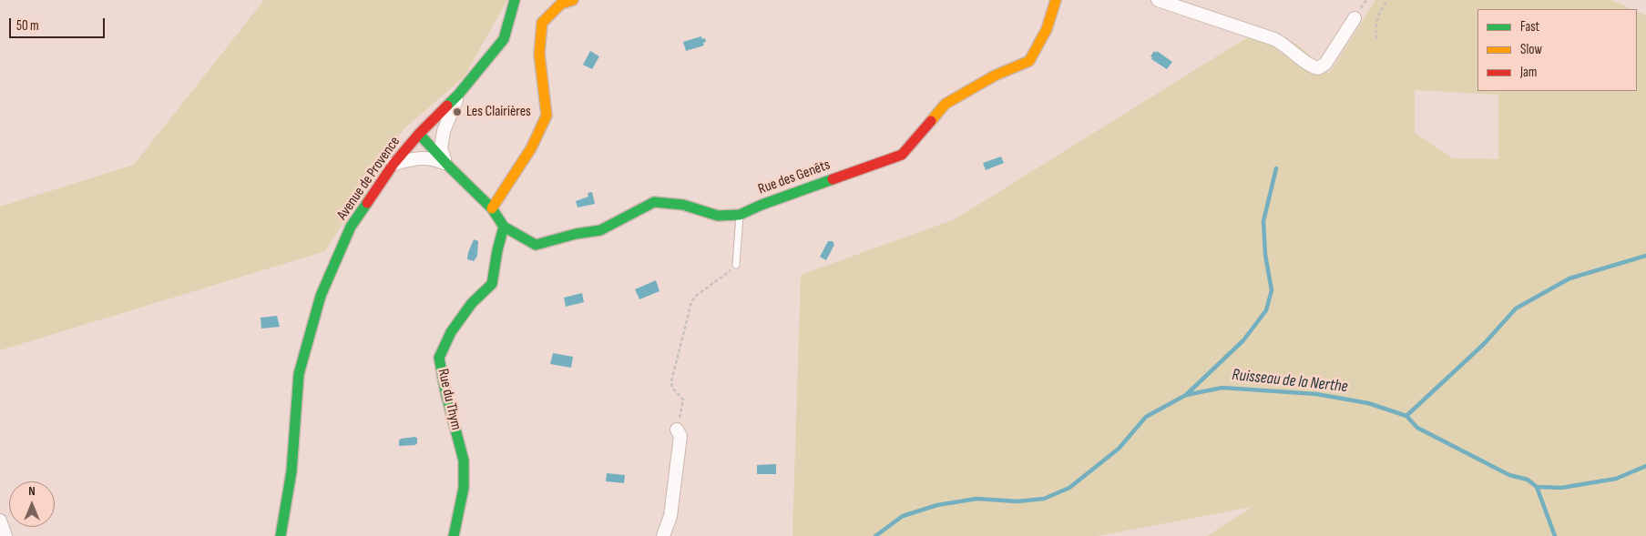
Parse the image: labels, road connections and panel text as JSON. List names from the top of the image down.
{
  "streets": {
    "street": ["Rue des Genêts", "Avenue de Provence", "Rue du Thym"]
  },
  "crossings": [
    ["Rue des Genêts", "Avenue de Provence"],
    ["Rue des Genêts", "Rue du Thym"]
  ],
  "water": ["Ruisseau de la Nerthe"],
  "places": ["Les Clairières"],
  "legend": ["Fast", "Slow", "Jam"],
  "scale_bar": "50 m",
  "north": "top"
}
